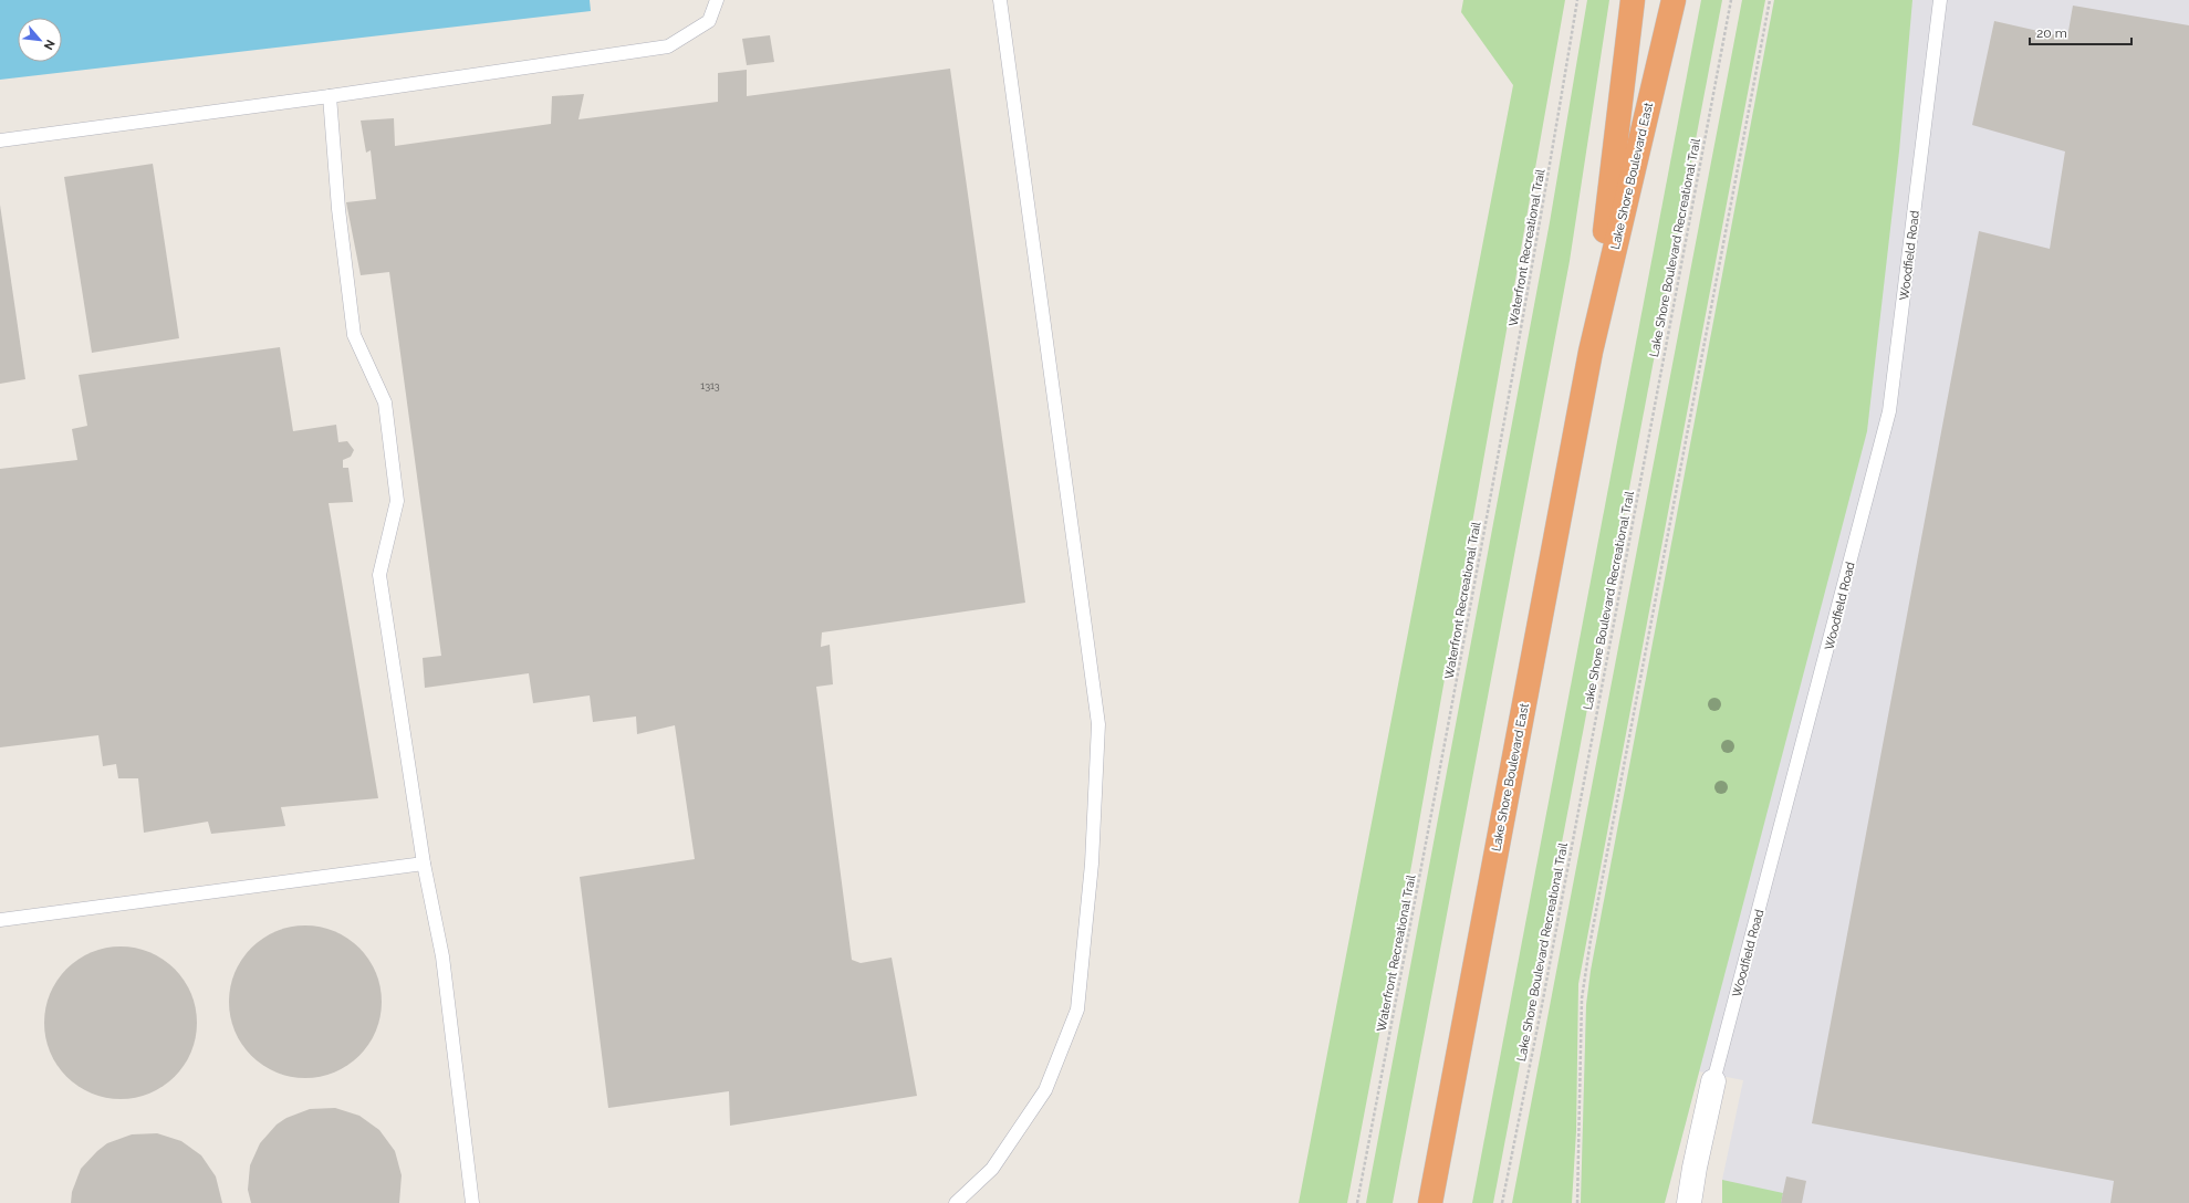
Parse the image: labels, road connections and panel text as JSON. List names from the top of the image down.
{
  "streets": {
    "highway": ["Lake Shore Boulevard East"],
    "street": ["Woodfield Road"],
    "path": ["Waterfront Recreational Trail", "Lake Shore Boulevard Recreational Trail"]
  },
  "house_numbers": ["1313"],
  "scale_bar": "20 m",
  "north": "bottom right"
}
